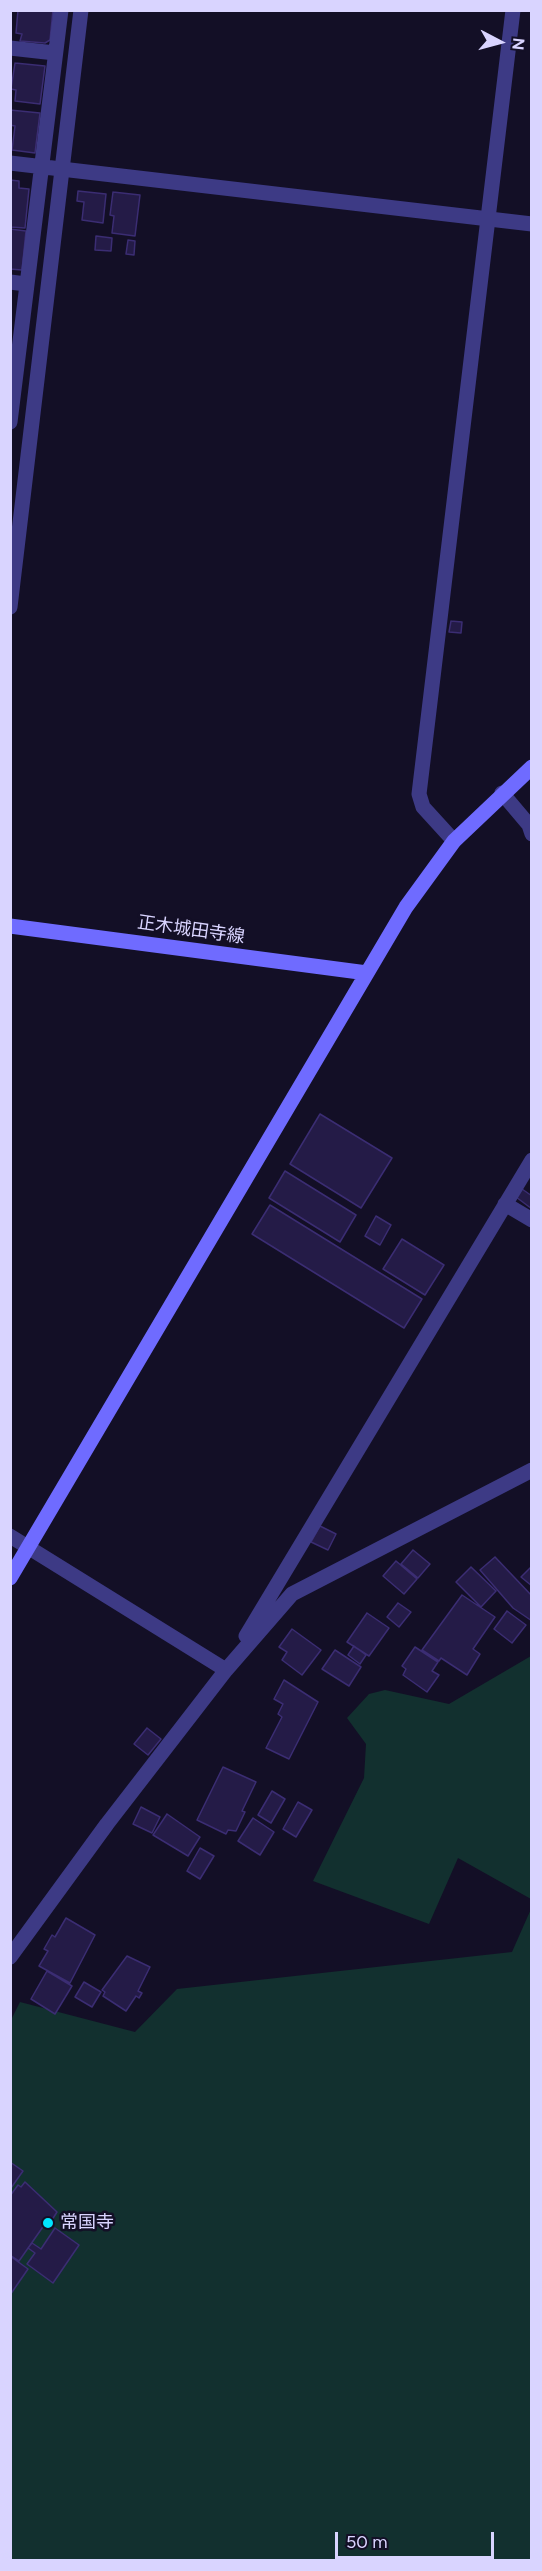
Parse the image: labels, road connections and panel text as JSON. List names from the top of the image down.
{
  "streets": {
    "street": ["正木城田寺線"]
  },
  "places": ["常国寺"],
  "scale_bar": "50 m",
  "north": "right"
}
